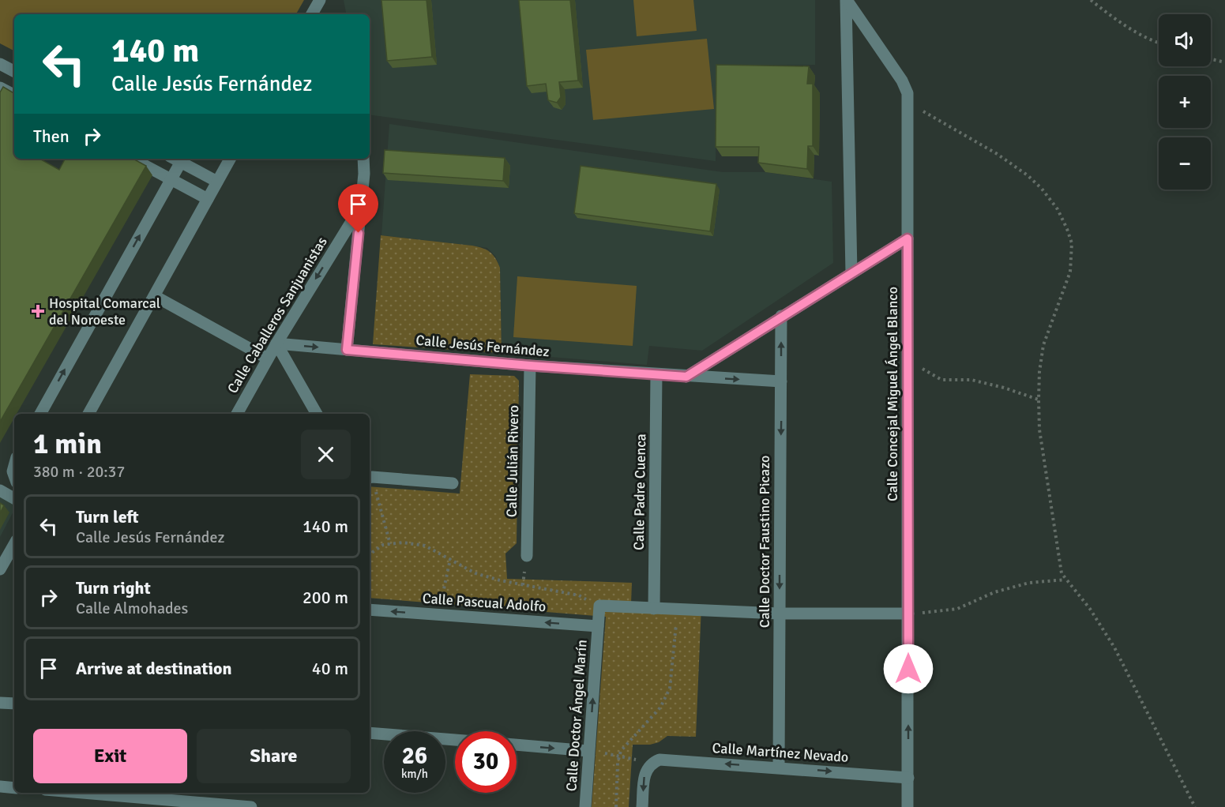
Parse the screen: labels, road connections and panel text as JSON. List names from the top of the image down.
{
  "streets": {
    "street": [
      "Calle Caballeros Sanjuanistas",
      "Calle Jesús Fernández",
      "Calle Concejal Miguel Ángel Blanco",
      "Calle Julián Rivero",
      "Calle Padre Cuenca",
      "Calle Doctor Faustino Picazo",
      "Calle Pascual Adolfo",
      "Calle Doctor Ángel Marín",
      "Calle Martínez Nevado"
    ]
  },
  "crossings": [
    ["Calle Caballeros Sanjuanistas", "Calle Jesús Fernández"],
    ["Calle Jesús Fernández", "Calle Julián Rivero"],
    ["Calle Jesús Fernández", "Calle Padre Cuenca"],
    ["Calle Jesús Fernández", "Calle Doctor Faustino Picazo"],
    ["Calle Concejal Miguel Ángel Blanco", "Calle Martínez Nevado"],
    ["Calle Doctor Faustino Picazo", "Calle Martínez Nevado"],
    ["Calle Pascual Adolfo", "Calle Doctor Ángel Marín"]
  ],
  "one_way": ["Calle Caballeros Sanjuanistas", "Calle Pascual Adolfo", "Calle Doctor Ángel Marín"],
  "places": {
    "health": ["Hospital Comarcal del Noroeste"]
  },
  "page": {
    "map_buttons": ["+", "−"],
    "turn": ["140 m", "Calle Jesús Fernández"],
    "then": "Then",
    "heading": ["1 min", "380 m · 20:37"],
    "list": [
      {
        "name": "Turn left",
        "note": "Calle Jesús Fernández",
        "value": "140 m"
      },
      {
        "name": "Turn right",
        "note": "Calle Almohades",
        "value": "200 m"
      },
      {
        "name": "Arrive at destination",
        "value": "40 m"
      }
    ],
    "buttons": ["Exit", "Share"],
    "speed": "26 km/h",
    "limit": "30"
  }
}
